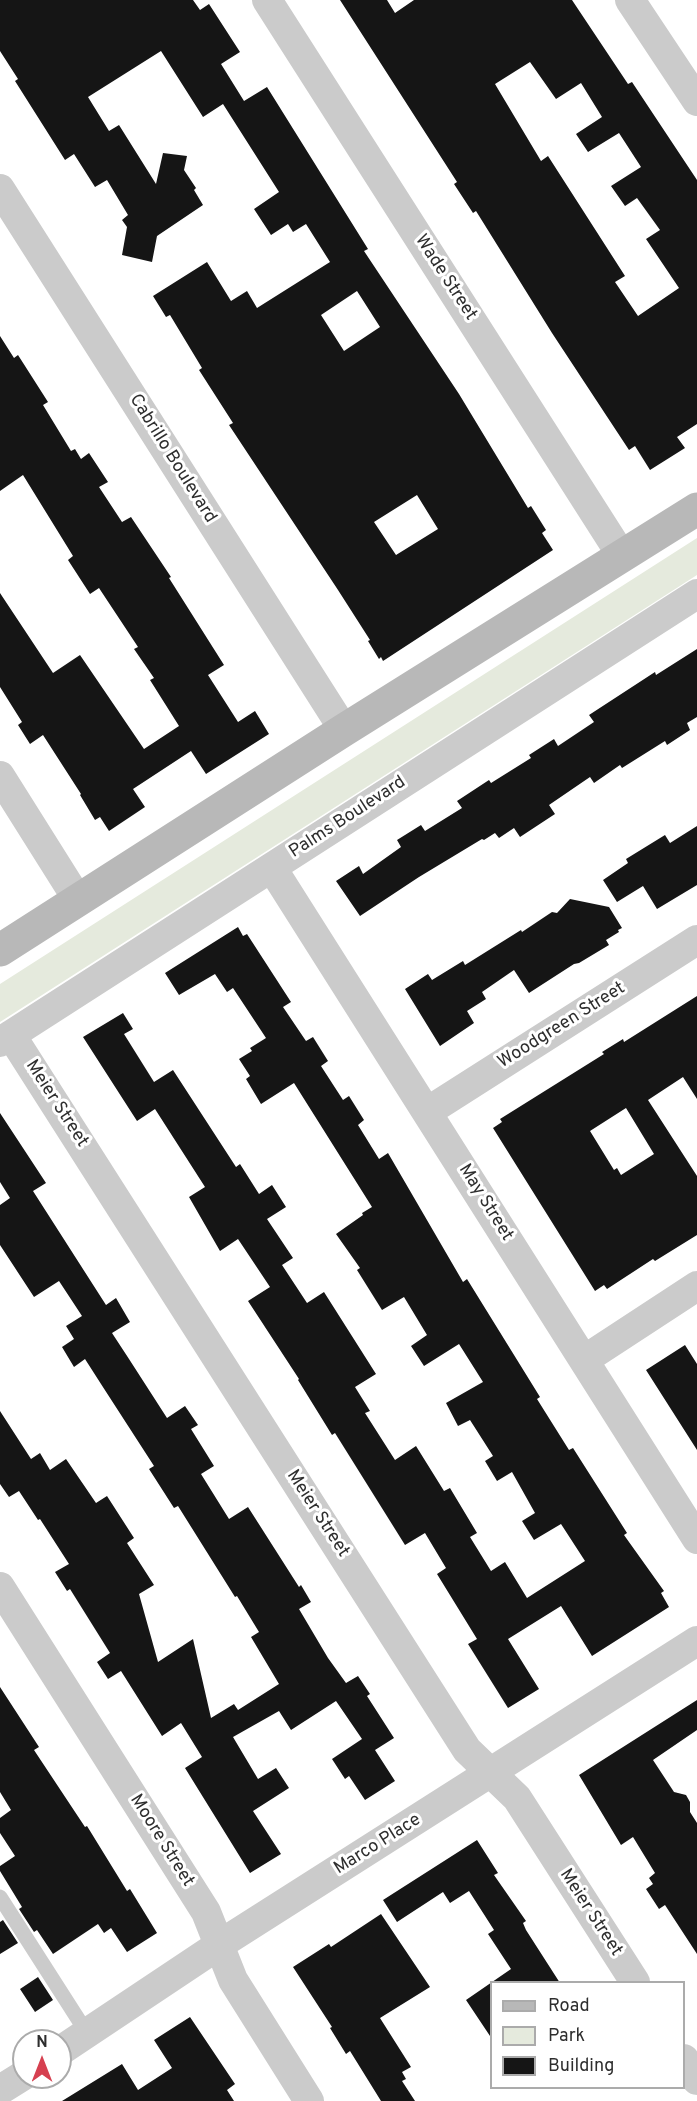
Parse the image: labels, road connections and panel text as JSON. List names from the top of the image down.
{
  "streets": {
    "street": [
      "Wade Street",
      "Cabrillo Boulevard",
      "Palms Boulevard",
      "Woodgreen Street",
      "Meier Street",
      "May Street",
      "Moore Street",
      "Marco Place"
    ]
  },
  "crossings": [
    ["Palms Boulevard", "Meier Street"],
    ["Palms Boulevard", "May Street"],
    ["Woodgreen Street", "May Street"],
    ["Meier Street", "Marco Place"],
    ["Moore Street", "Marco Place"]
  ],
  "legend": ["Road", "Park", "Building"],
  "north": "top"
}
